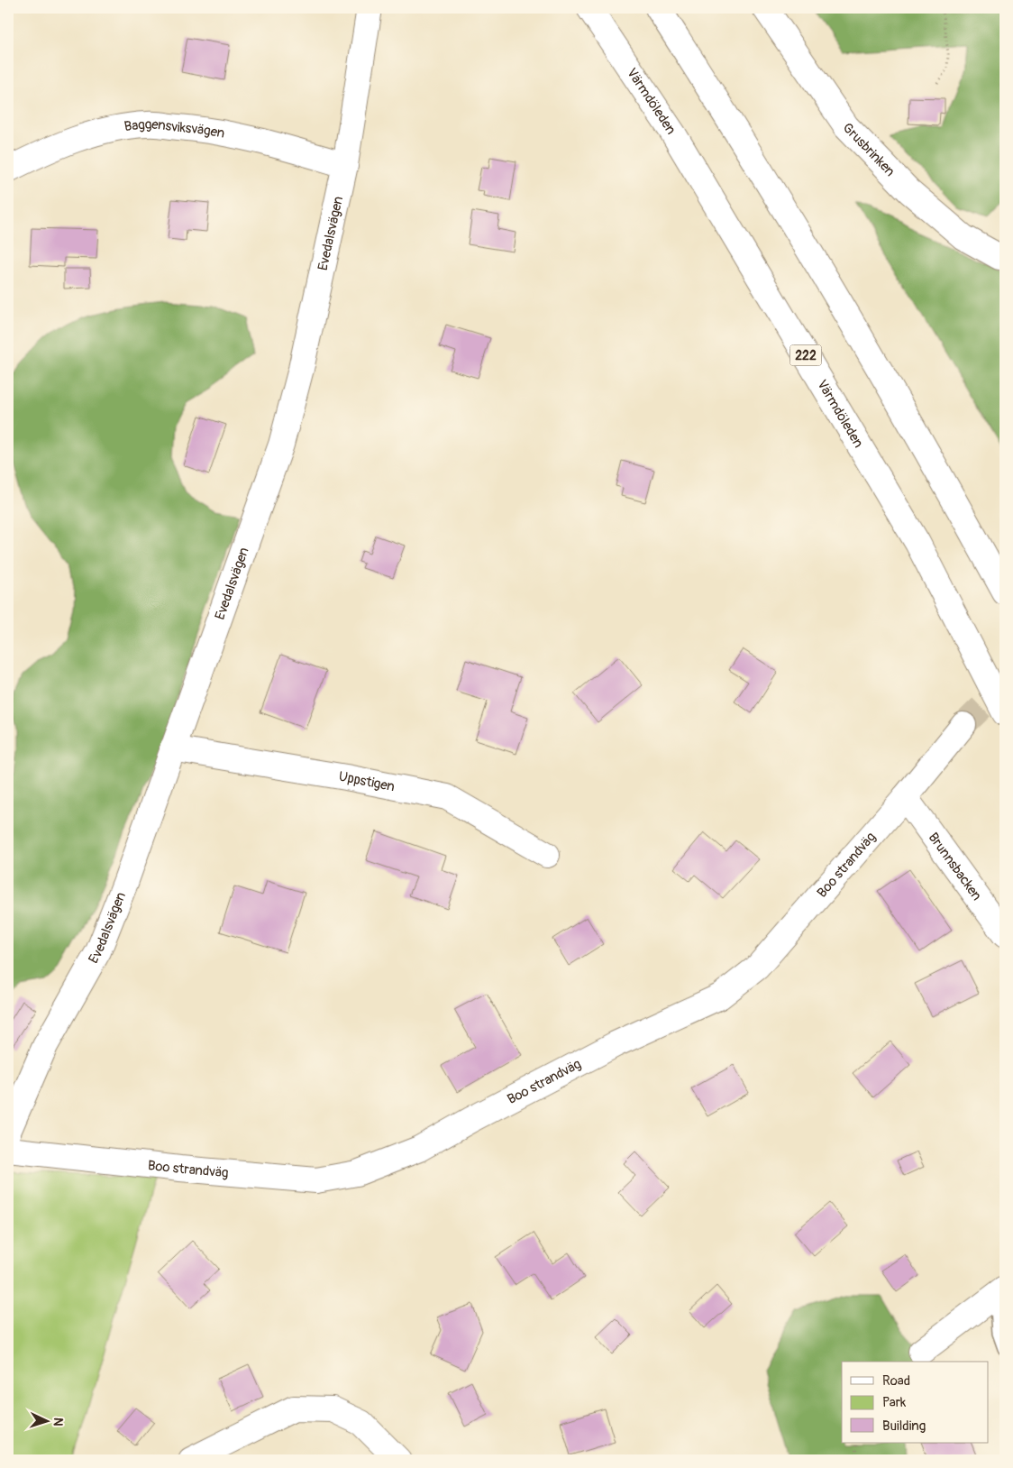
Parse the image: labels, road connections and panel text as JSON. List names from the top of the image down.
{
  "streets": {
    "main road": [
      "Värmdöleden",
      "Baggensviksvägen",
      "Grusbrinken",
      "Evedalsvägen",
      "222",
      "Uppstigen",
      "Boo strandväg",
      "Brunnsbacken"
    ]
  },
  "crossings": [
    ["Baggensviksvägen", "Evedalsvägen"],
    ["Evedalsvägen", "Uppstigen"],
    ["Boo strandväg", "Brunnsbacken"]
  ],
  "legend": ["Road", "Park", "Building"],
  "north": "right"
}
